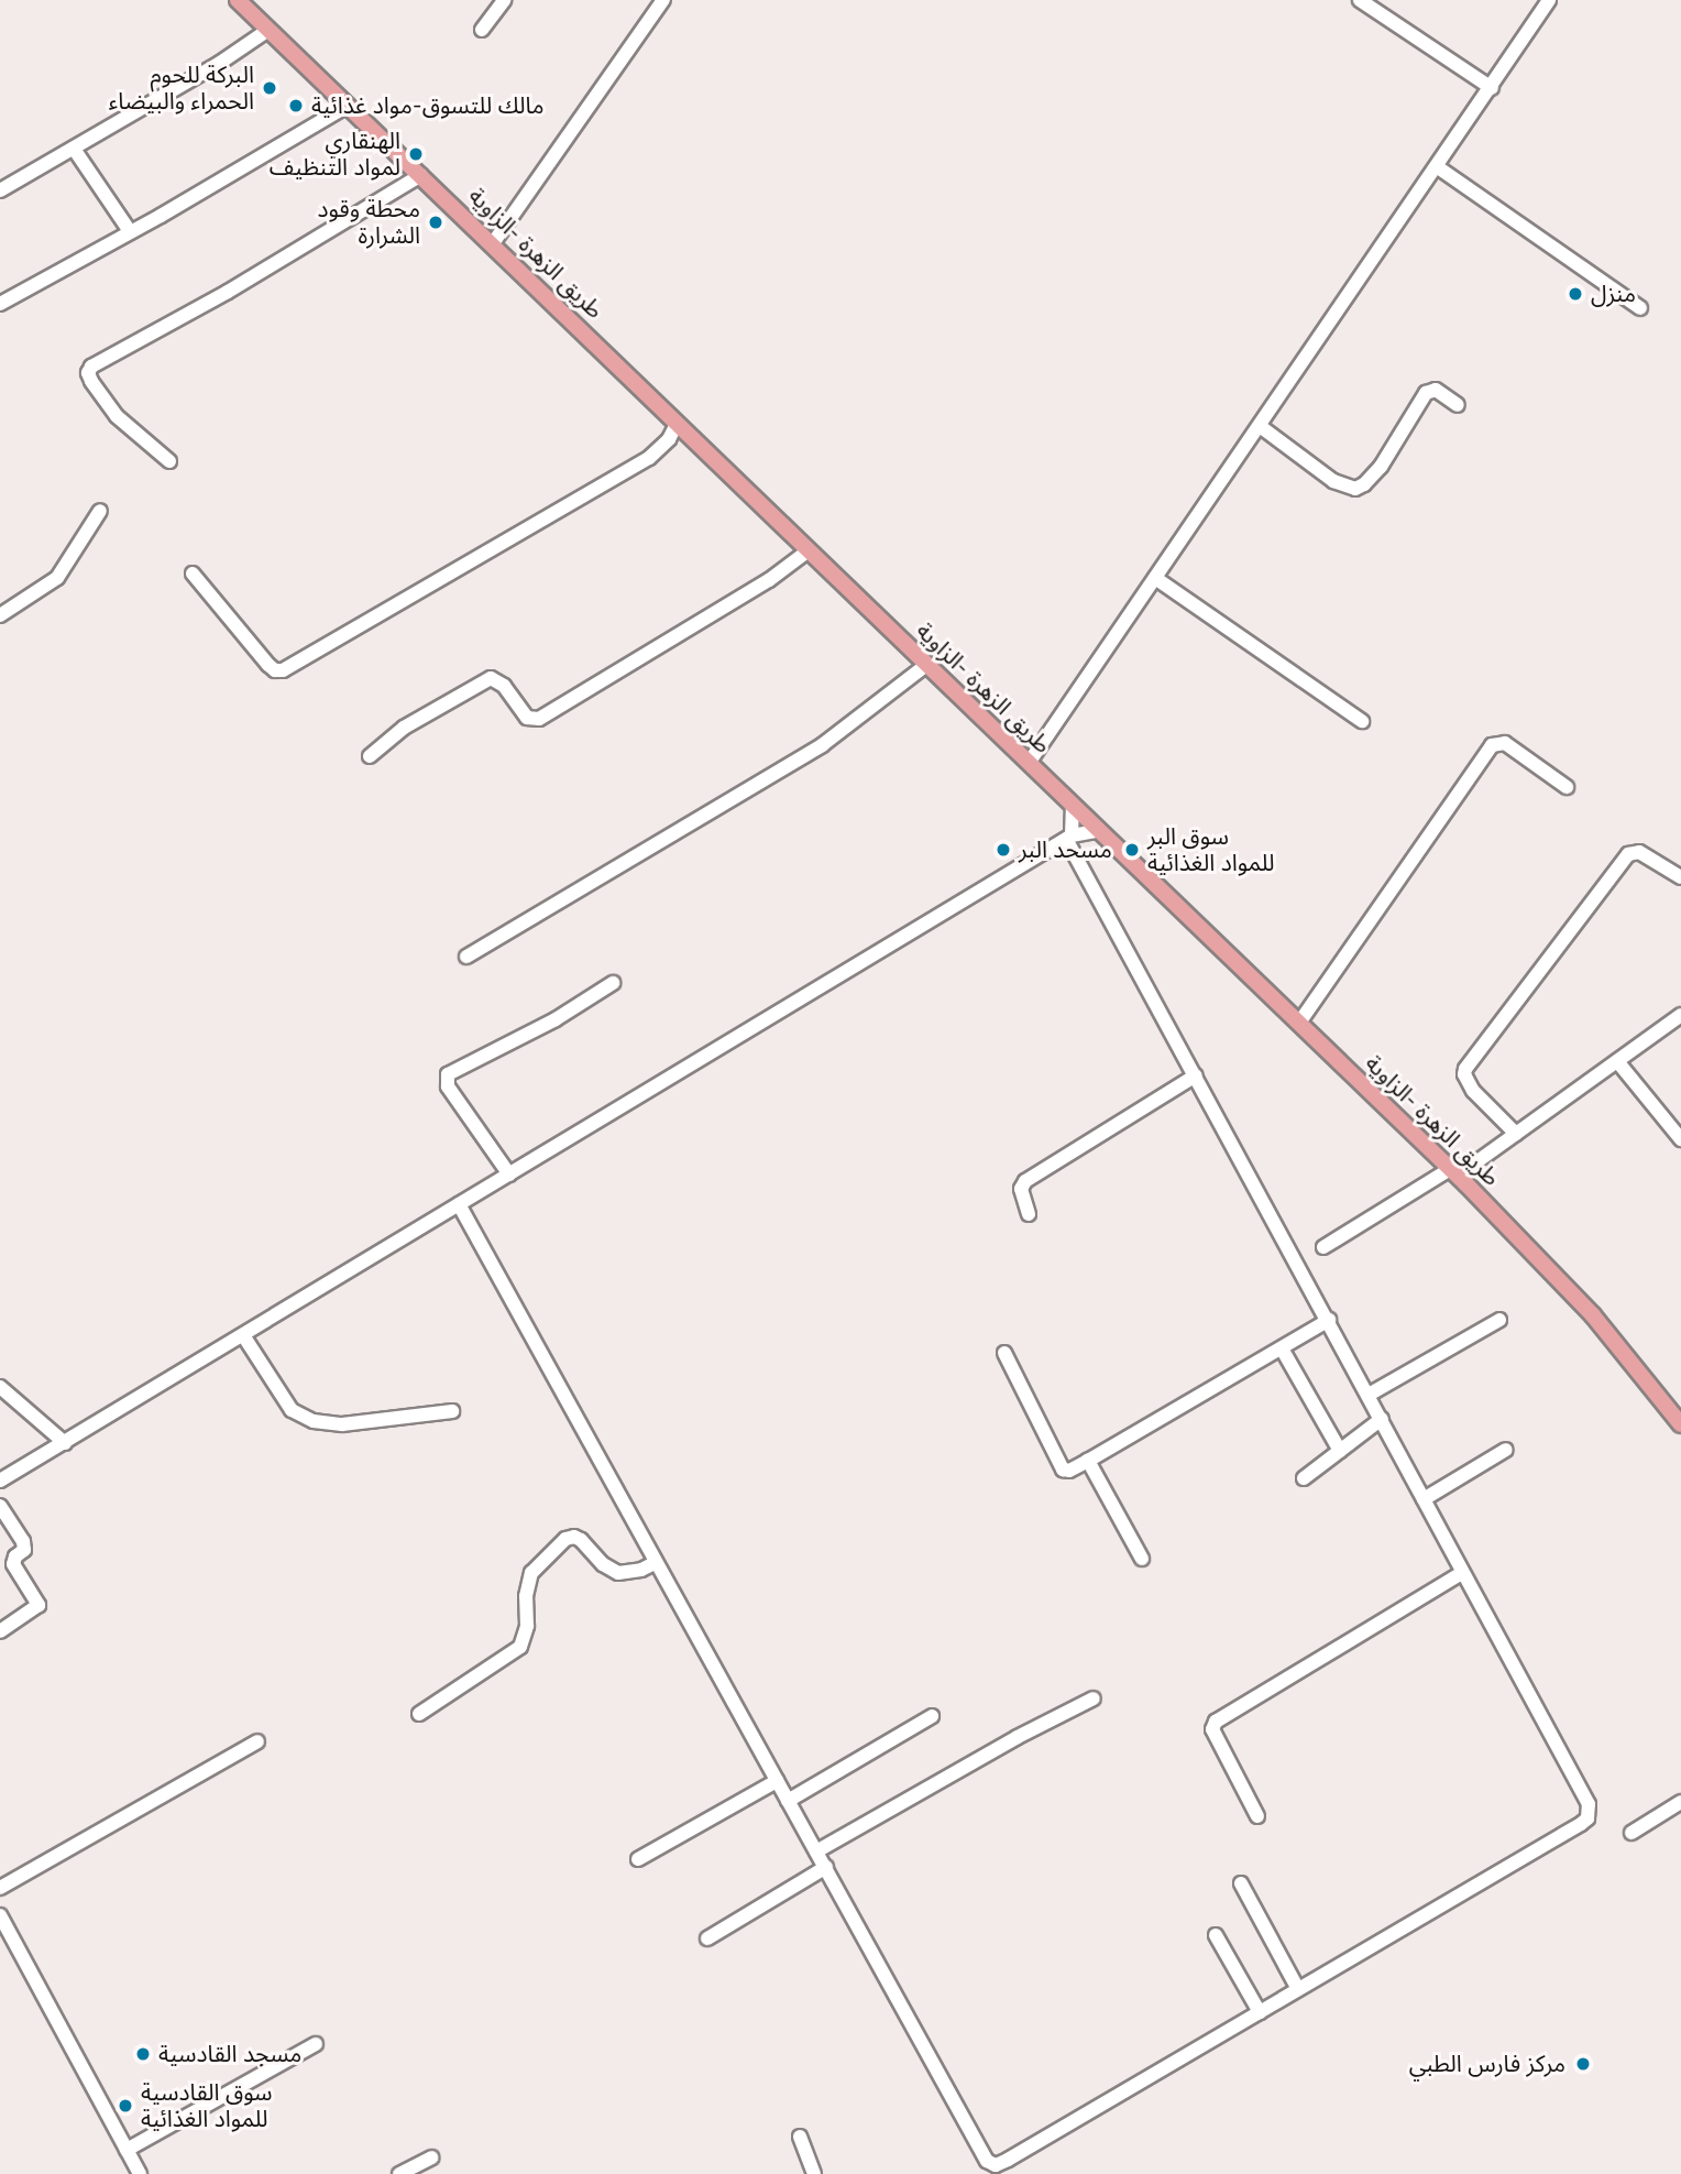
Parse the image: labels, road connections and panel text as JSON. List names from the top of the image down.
{
  "streets": {
    "main road": ["طريق الزهرة -الزاوية"]
  },
  "places": [
    "البركة للحوم الحمراء والبيضاء",
    "مالك للتسوق-مواد غذائية",
    "الهنقاري لمواد التنظيف",
    "محطة وقود الشرارة",
    "منزل",
    "مسحد البر",
    "سوق البر للمواد الغذائية",
    "مسجد القادسية",
    "مركز فارس الطبي",
    "سوق القادسية للمواد الغذائية"
  ]
}
